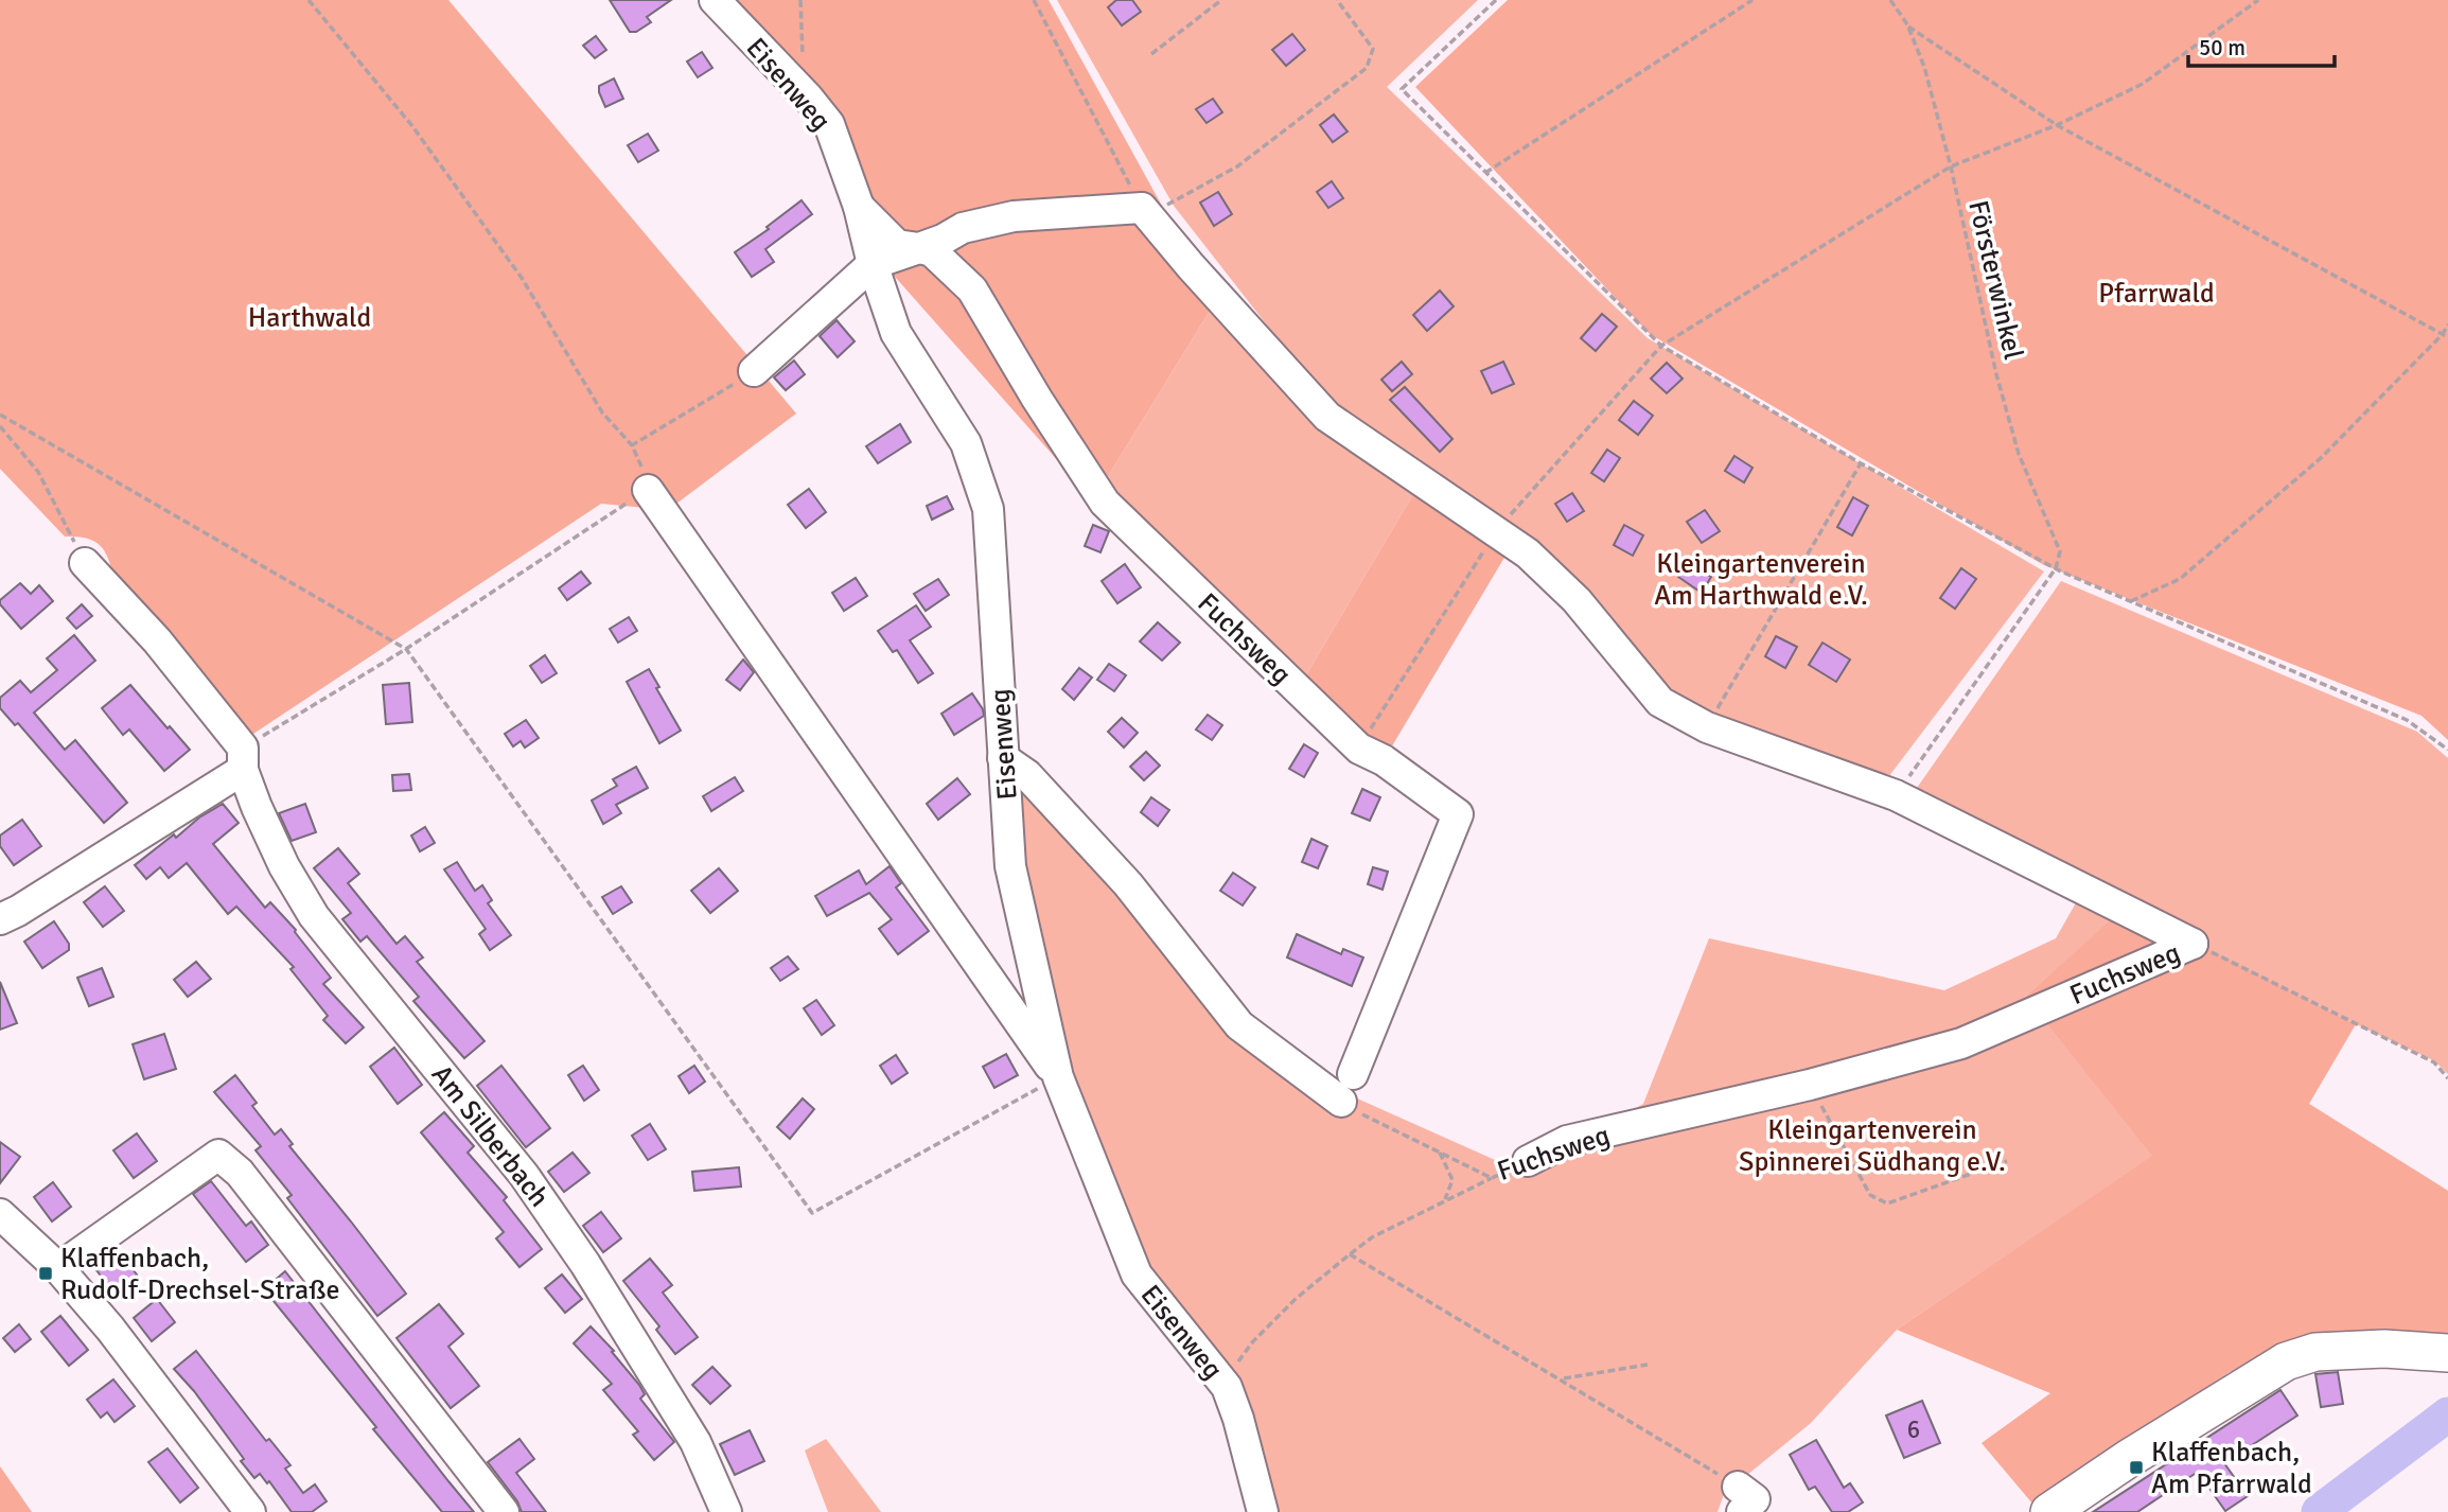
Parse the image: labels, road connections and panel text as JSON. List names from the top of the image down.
{
  "streets": {
    "street": ["Eisenweg", "Fuchsweg", "Am Silberbach"],
    "path": ["Försterwinkel"]
  },
  "parks": [
    "Pfarrwald",
    "Harthwald",
    "Kleingartenverein Am Harthwald e.V.",
    "Kleingartenverein Spinnerei Südhang e.V."
  ],
  "places": {
    "transit": ["Klaffenbach, Rudolf-Drechsel-Straße", "Klaffenbach, Am Pfarrwald"]
  },
  "house_numbers": ["6"],
  "scale_bar": "50 m"
}
